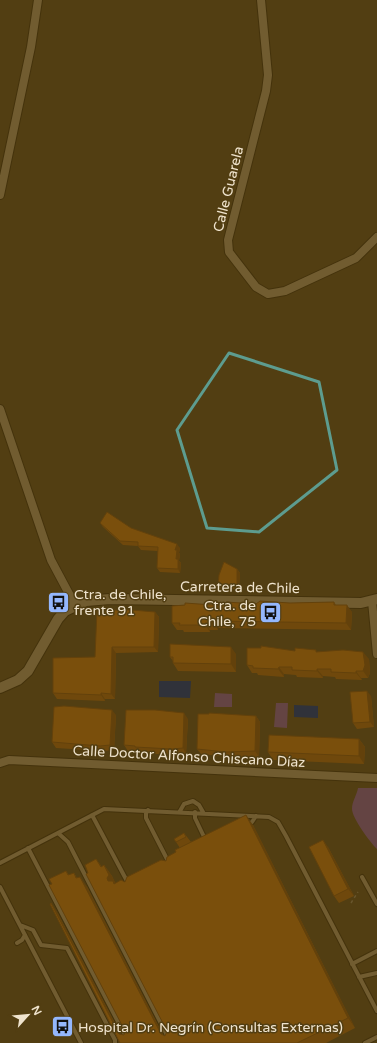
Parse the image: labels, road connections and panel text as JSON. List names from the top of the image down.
{
  "streets": {
    "street": ["Calle Guarela", "Carretera de Chile", "Calle Doctor Alfonso Chiscano Díaz"]
  },
  "places": {
    "bus stop": ["Ctra. de Chile, frente 91", "Ctra. de Chile, 75", "Hospital Dr. Negrín (Consultas Externas)"]
  },
  "north": "top right"
}
